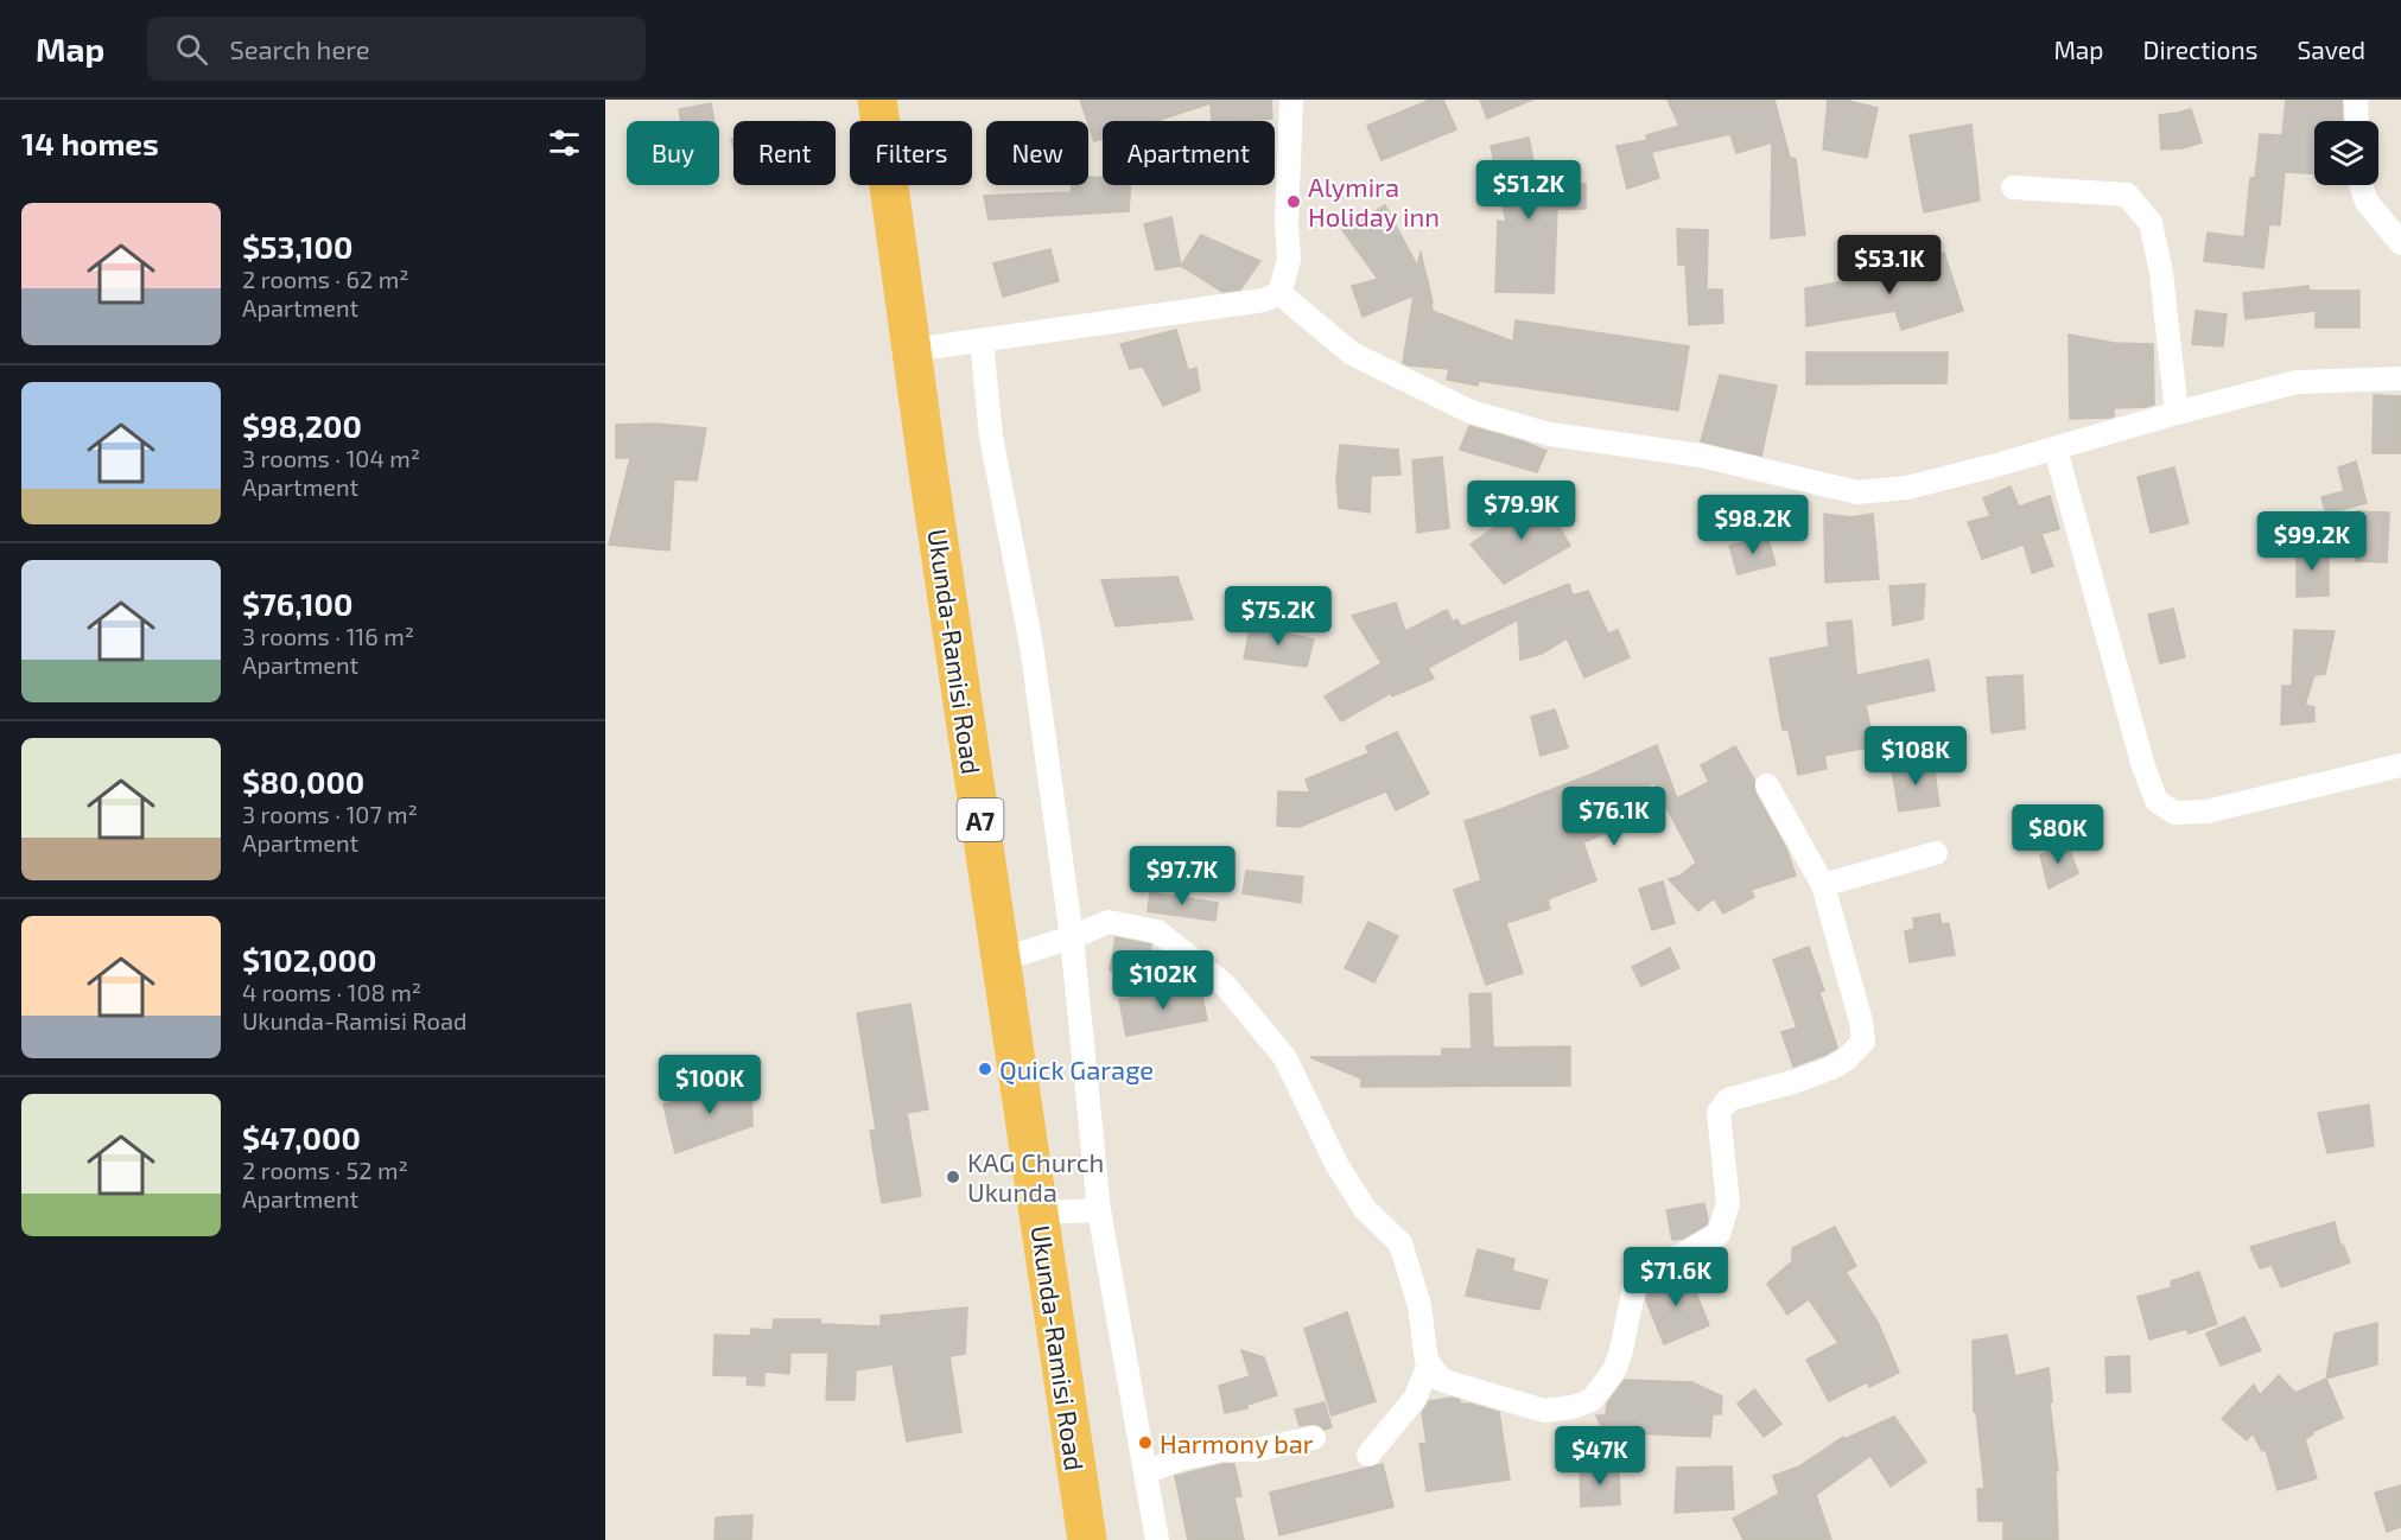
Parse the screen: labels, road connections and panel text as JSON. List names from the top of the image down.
{
  "streets": {
    "highway": ["Ukunda-Ramisi Road", "A7"]
  },
  "places": [
    "Alymira Holiday inn",
    "Quick Garage",
    "KAG Church Ukunda",
    "Harmony bar"
  ],
  "page": {
    "header": "Map",
    "search": "Search here",
    "nav": ["Map", "Directions", "Saved"],
    "heading": "14 homes",
    "chip": [
      "Buy",
      "Rent",
      "Filters",
      "New",
      "Apartment"
    ],
    "price": [
      "$51.2K",
      "$53.1K",
      "$79.9K",
      "$98.2K",
      "$99.2K",
      "$75.2K",
      "$108K",
      "$76.1K",
      "$80K",
      "$97.7K",
      "$102K",
      "$100K",
      "$71.6K",
      "$47K"
    ],
    "list": [
      {
        "name": "$53,100",
        "note": "2 rooms · 62 m² · Apartment"
      },
      {
        "name": "$98,200",
        "note": "3 rooms · 104 m² · Apartment"
      },
      {
        "name": "$76,100",
        "note": "3 rooms · 116 m² · Apartment"
      },
      {
        "name": "$80,000",
        "note": "3 rooms · 107 m² · Apartment"
      },
      {
        "name": "$102,000",
        "note": "4 rooms · 108 m² · Ukunda-Ramisi Road"
      },
      {
        "name": "$47,000",
        "note": "2 rooms · 52 m² · Apartment"
      }
    ]
  }
}
